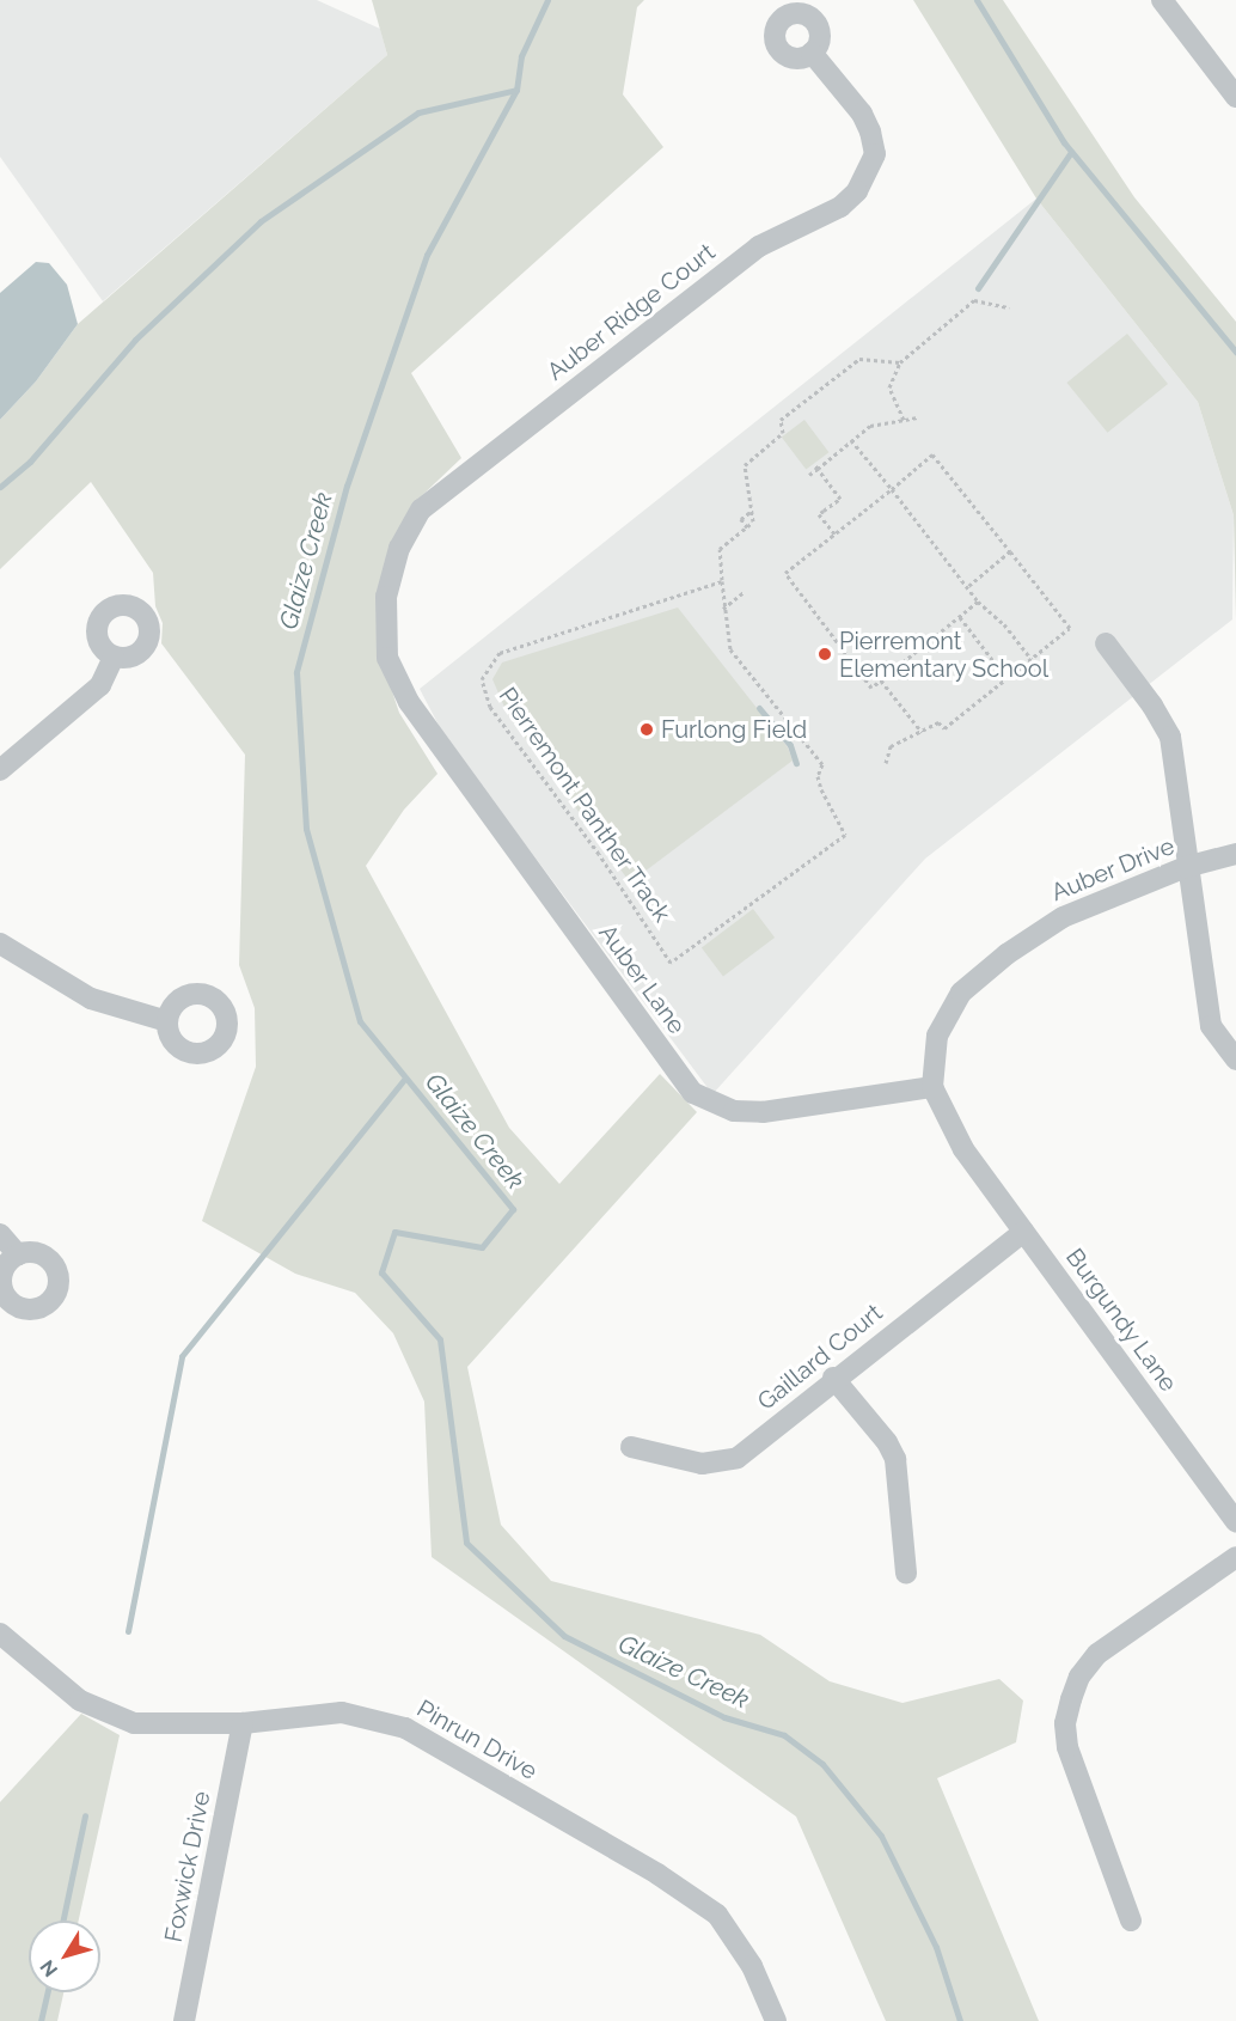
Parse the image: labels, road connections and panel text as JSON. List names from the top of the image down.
{
  "streets": {
    "street": [
      "Auber Ridge Court",
      "Auber Drive",
      "Auber Lane",
      "Burgundy Lane",
      "Gaillard Court",
      "Pinrun Drive",
      "Foxwick Drive"
    ],
    "path": ["Pierremont Panther Track"]
  },
  "crossings": [
    ["Auber Ridge Court", "Auber Lane"],
    ["Auber Drive", "Auber Lane"],
    ["Auber Drive", "Burgundy Lane"],
    ["Auber Lane", "Burgundy Lane"],
    ["Burgundy Lane", "Gaillard Court"],
    ["Pinrun Drive", "Foxwick Drive"]
  ],
  "water": ["Glaize Creek"],
  "places": ["Pierremont Elementary School", "Furlong Field"],
  "north": "bottom left"
}
